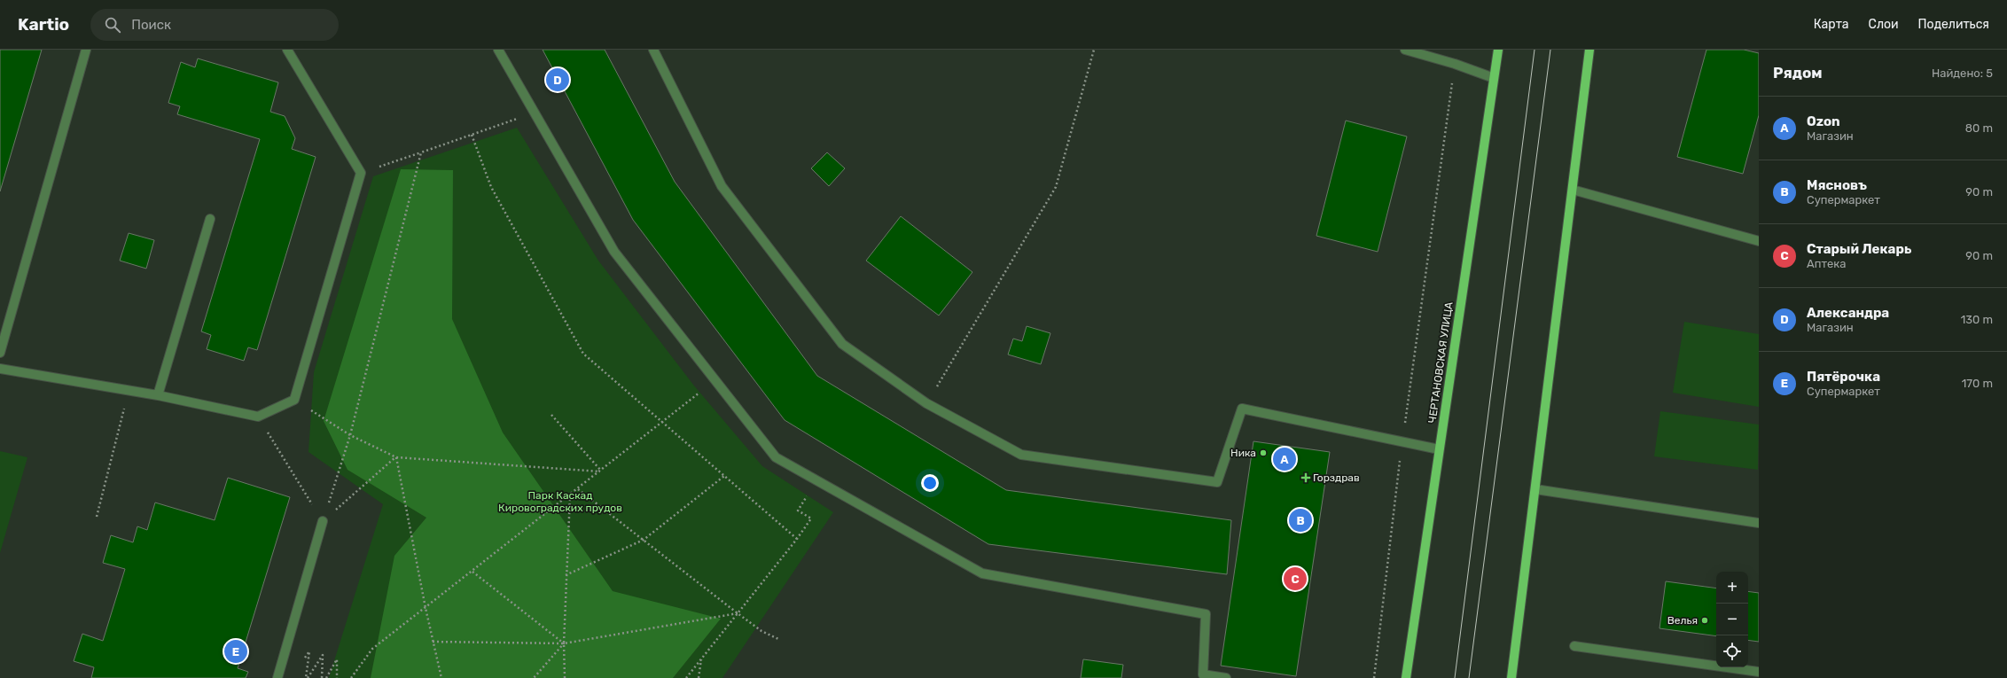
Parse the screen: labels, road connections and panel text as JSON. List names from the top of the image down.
{
  "streets": {
    "main road": ["ЧЕРТАНОВСКАЯ УЛИЦА"]
  },
  "parks": ["Парк Каскад Кировоградских прудов"],
  "places": {
    "other": ["Ника", "Велья"],
    "health": ["Горздрав"]
  },
  "page": {
    "header": "Kartio",
    "search": "Поиск",
    "nav": ["Карта", "Слои", "Поделиться"],
    "heading": ["Рядом", "Найдено: 5"],
    "pins": [
      "D",
      "A",
      "B",
      "C",
      "E"
    ],
    "list": [
      {
        "mark": "A",
        "name": "Ozon",
        "note": "Магазин",
        "value": "80 m"
      },
      {
        "mark": "B",
        "name": "Мясновъ",
        "note": "Супермаркет",
        "value": "90 m"
      },
      {
        "mark": "C",
        "name": "Старый Лекарь",
        "note": "Аптека",
        "value": "90 m"
      },
      {
        "mark": "D",
        "name": "Александра",
        "note": "Магазин",
        "value": "130 m"
      },
      {
        "mark": "E",
        "name": "Пятёрочка",
        "note": "Супермаркет",
        "value": "170 m"
      }
    ],
    "map_buttons": ["+", "−"]
  }
}
